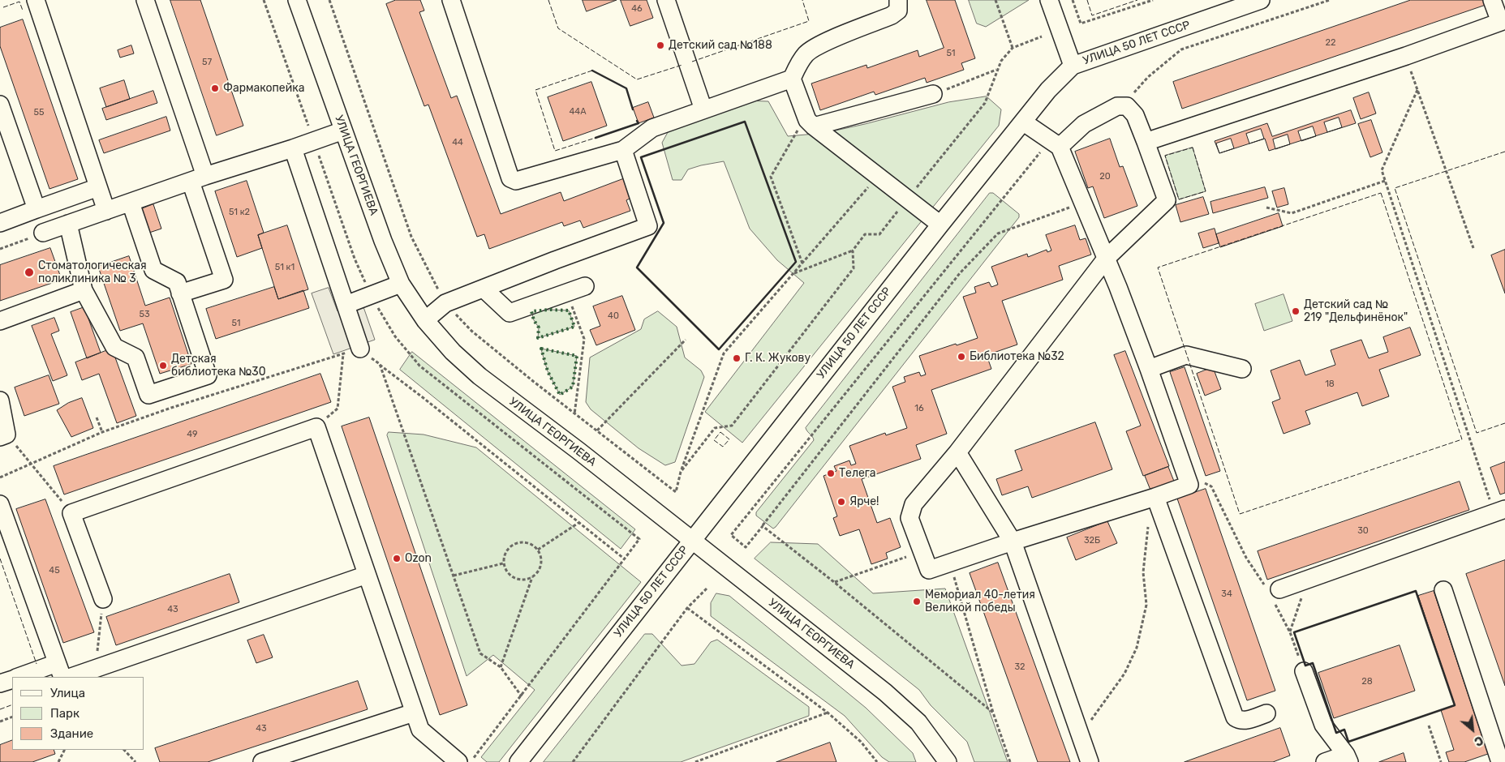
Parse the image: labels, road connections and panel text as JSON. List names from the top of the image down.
{
  "streets": {
    "street": ["УЛИЦА 50 ЛЕТ СССР", "УЛИЦА ГЕОРГИЕВА"]
  },
  "crossings": [
    ["УЛИЦА 50 ЛЕТ СССР", "УЛИЦА ГЕОРГИЕВА"]
  ],
  "places": [
    "Детский сад №188",
    "Фармакопейка",
    "Стоматологическая поликлиника № 3",
    "Детский сад № 219 \"Дельфинёнок\"",
    "Библиотека №32",
    "Г. К. Жукову",
    "Детская библиотека №30",
    "Телега",
    "Ярче!",
    "Ozon",
    "Мемориал 40-летия Великой победы"
  ],
  "house_numbers": [
    "46",
    "22",
    "51",
    "57",
    "44А",
    "55",
    "44",
    "20",
    "51 к2",
    "51 к1",
    "53",
    "40",
    "51",
    "18",
    "16",
    "49",
    "30",
    "32Б",
    "45",
    "34",
    "43",
    "32",
    "28",
    "43"
  ],
  "legend": ["Улица", "Парк", "Здание"],
  "north": "bottom right"
}
